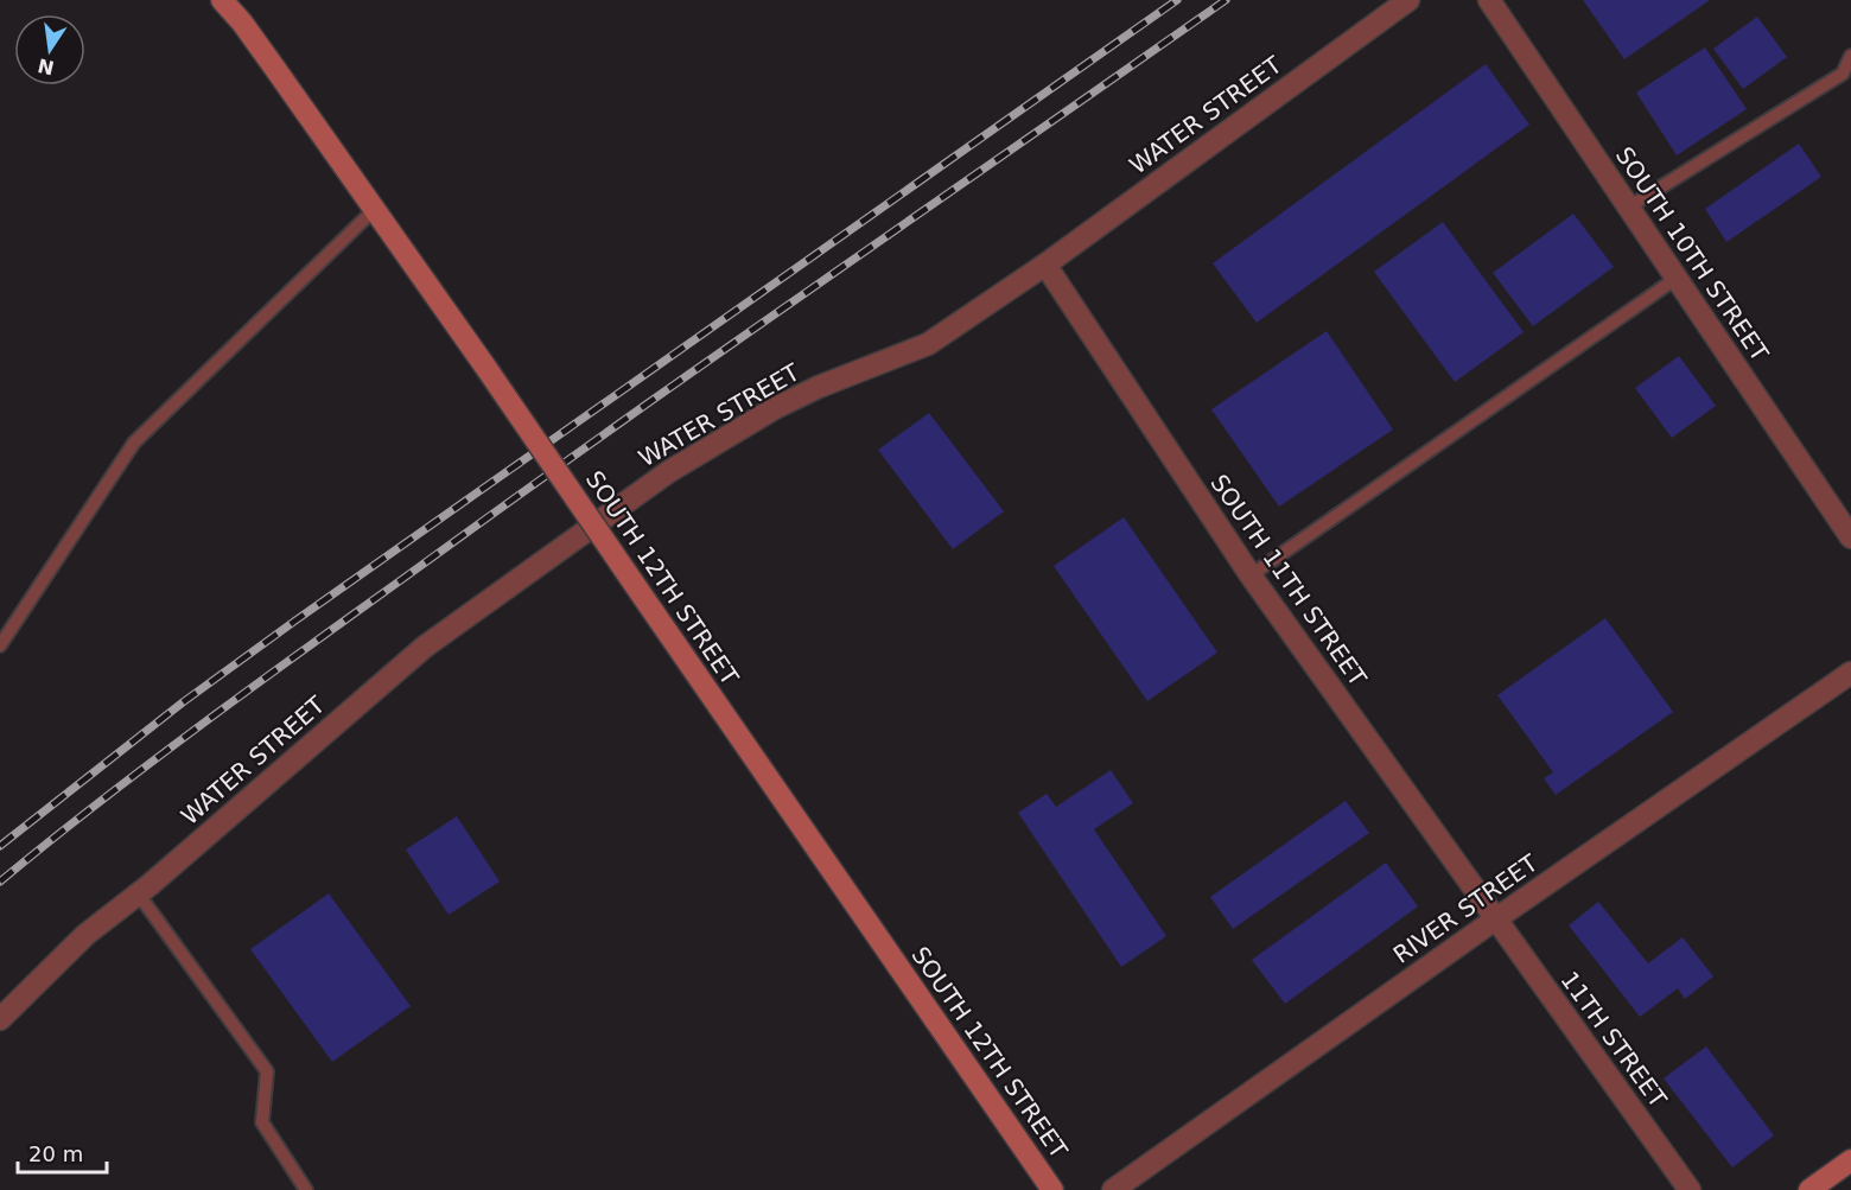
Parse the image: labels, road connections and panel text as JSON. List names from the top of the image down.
{
  "streets": {
    "main road": ["SOUTH 12TH STREET"],
    "street": [
      "WATER STREET",
      "SOUTH 10TH STREET",
      "SOUTH 11TH STREET",
      "RIVER STREET",
      "11TH STREET"
    ]
  },
  "crossings": [
    ["WATER STREET", "SOUTH 11TH STREET"],
    ["SOUTH 11TH STREET", "RIVER STREET"],
    ["SOUTH 11TH STREET", "11TH STREET"],
    ["RIVER STREET", "11TH STREET"]
  ],
  "scale_bar": "20 m",
  "north": "bottom"
}
